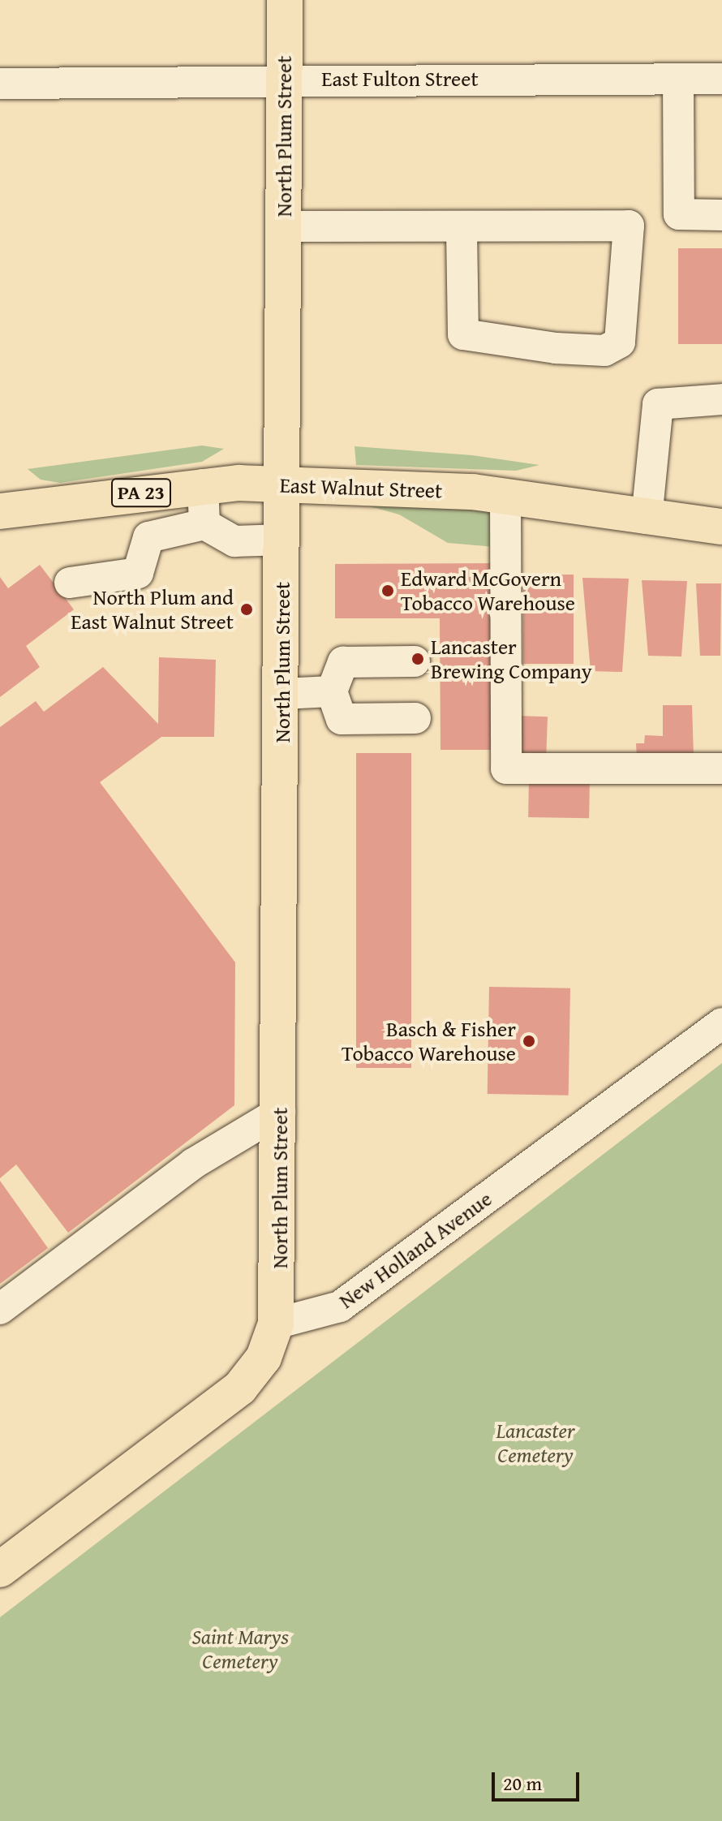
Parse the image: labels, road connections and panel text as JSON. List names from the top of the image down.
{
  "streets": {
    "main road": ["North Plum Street", "East Walnut Street", "PA 23"],
    "street": ["East Fulton Street", "New Holland Avenue"]
  },
  "crossings": [
    ["East Fulton Street", "North Plum Street"],
    ["North Plum Street", "East Walnut Street"],
    ["North Plum Street", "New Holland Avenue"]
  ],
  "parks": ["Lancaster Cemetery", "Saint Marys Cemetery"],
  "places": [
    "Edward McGovern Tobacco Warehouse",
    "North Plum and East Walnut Street",
    "Lancaster Brewing Company",
    "Basch & Fisher Tobacco Warehouse"
  ],
  "scale_bar": "20 m"
}
